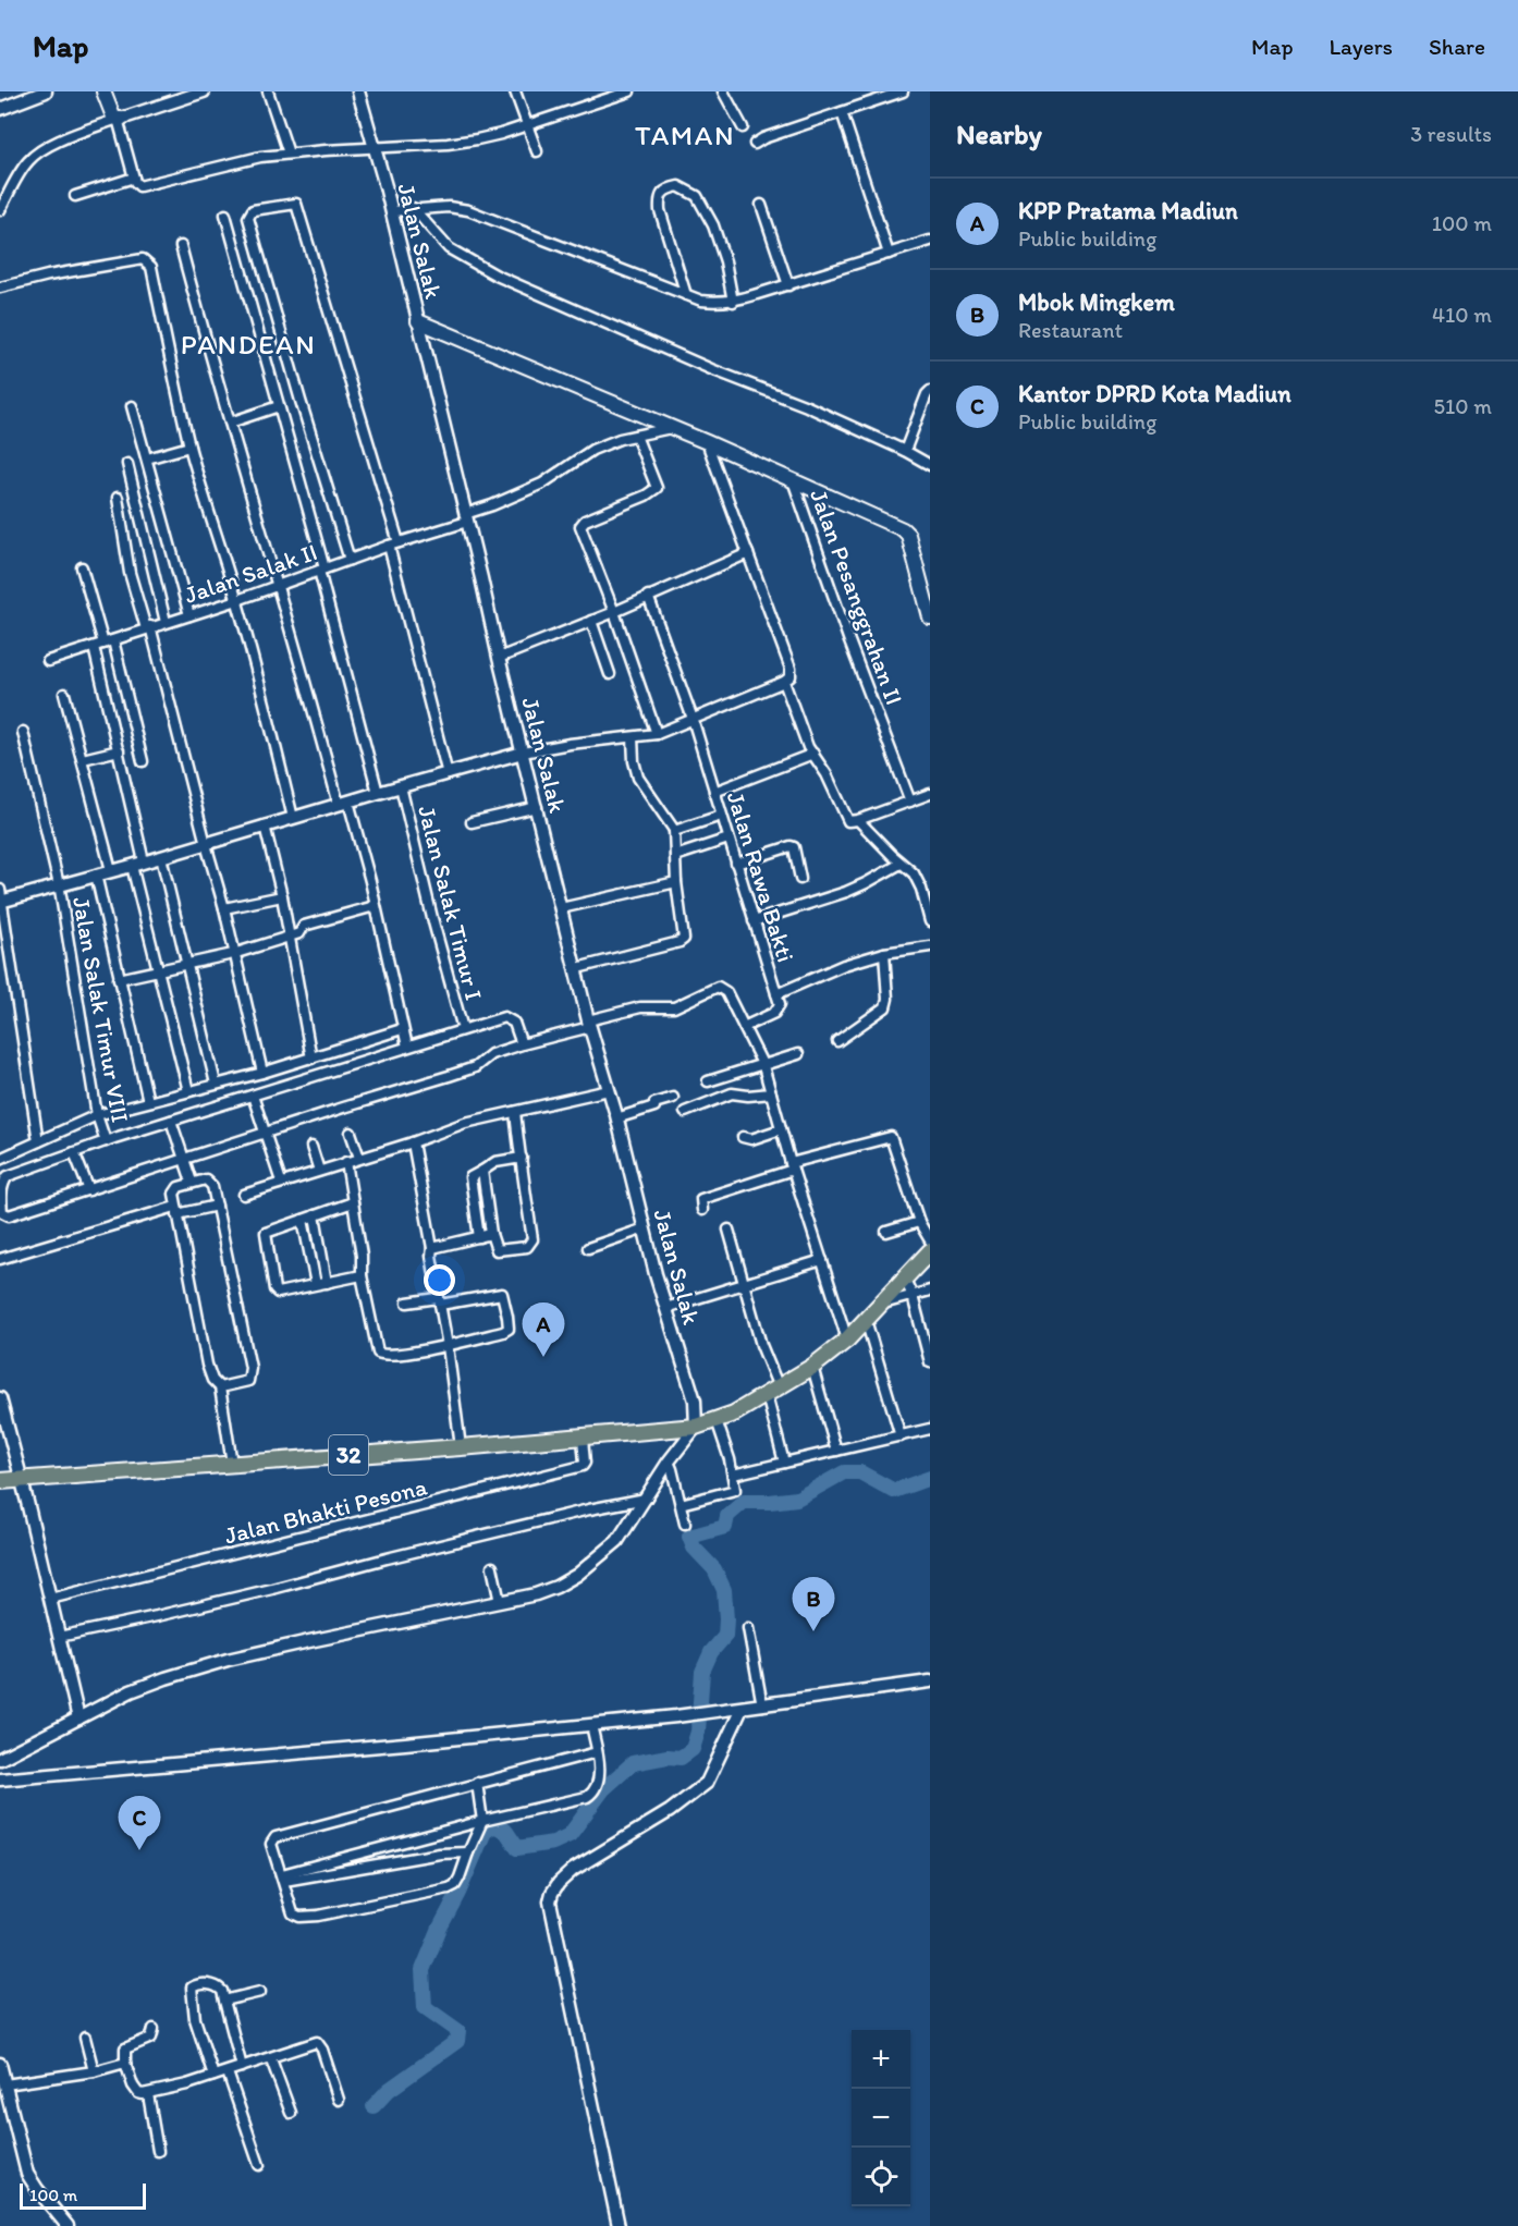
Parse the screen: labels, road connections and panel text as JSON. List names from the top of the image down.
{
  "streets": {
    "highway": ["32"],
    "street": [
      "Jalan Salak",
      "Jalan Salak II",
      "Jalan Pesanggrahan II",
      "Jalan Rawa Bakti",
      "Jalan Salak Timur I",
      "Jalan Salak Timur VIII",
      "Jalan Bhakti Pesona"
    ]
  },
  "crossings": [
    ["Jalan Salak", "Jalan Salak II"],
    ["Jalan Salak", "32"],
    ["32", "Jalan Bhakti Pesona"]
  ],
  "districts": ["TAMAN", "PANDEAN"],
  "scale_bar": "100 m",
  "page": {
    "header": "Map",
    "nav": ["Map", "Layers", "Share"],
    "heading": ["Nearby", "3 results"],
    "list": [
      {
        "mark": "A",
        "name": "KPP Pratama Madiun",
        "note": "Public building",
        "value": "100 m"
      },
      {
        "mark": "B",
        "name": "Mbok Mingkem",
        "note": "Restaurant",
        "value": "410 m"
      },
      {
        "mark": "C",
        "name": "Kantor DPRD Kota Madiun",
        "note": "Public building",
        "value": "510 m"
      }
    ],
    "pins": ["A", "B", "C"],
    "map_buttons": ["+", "−"],
    "scale": "100 m"
  }
}
